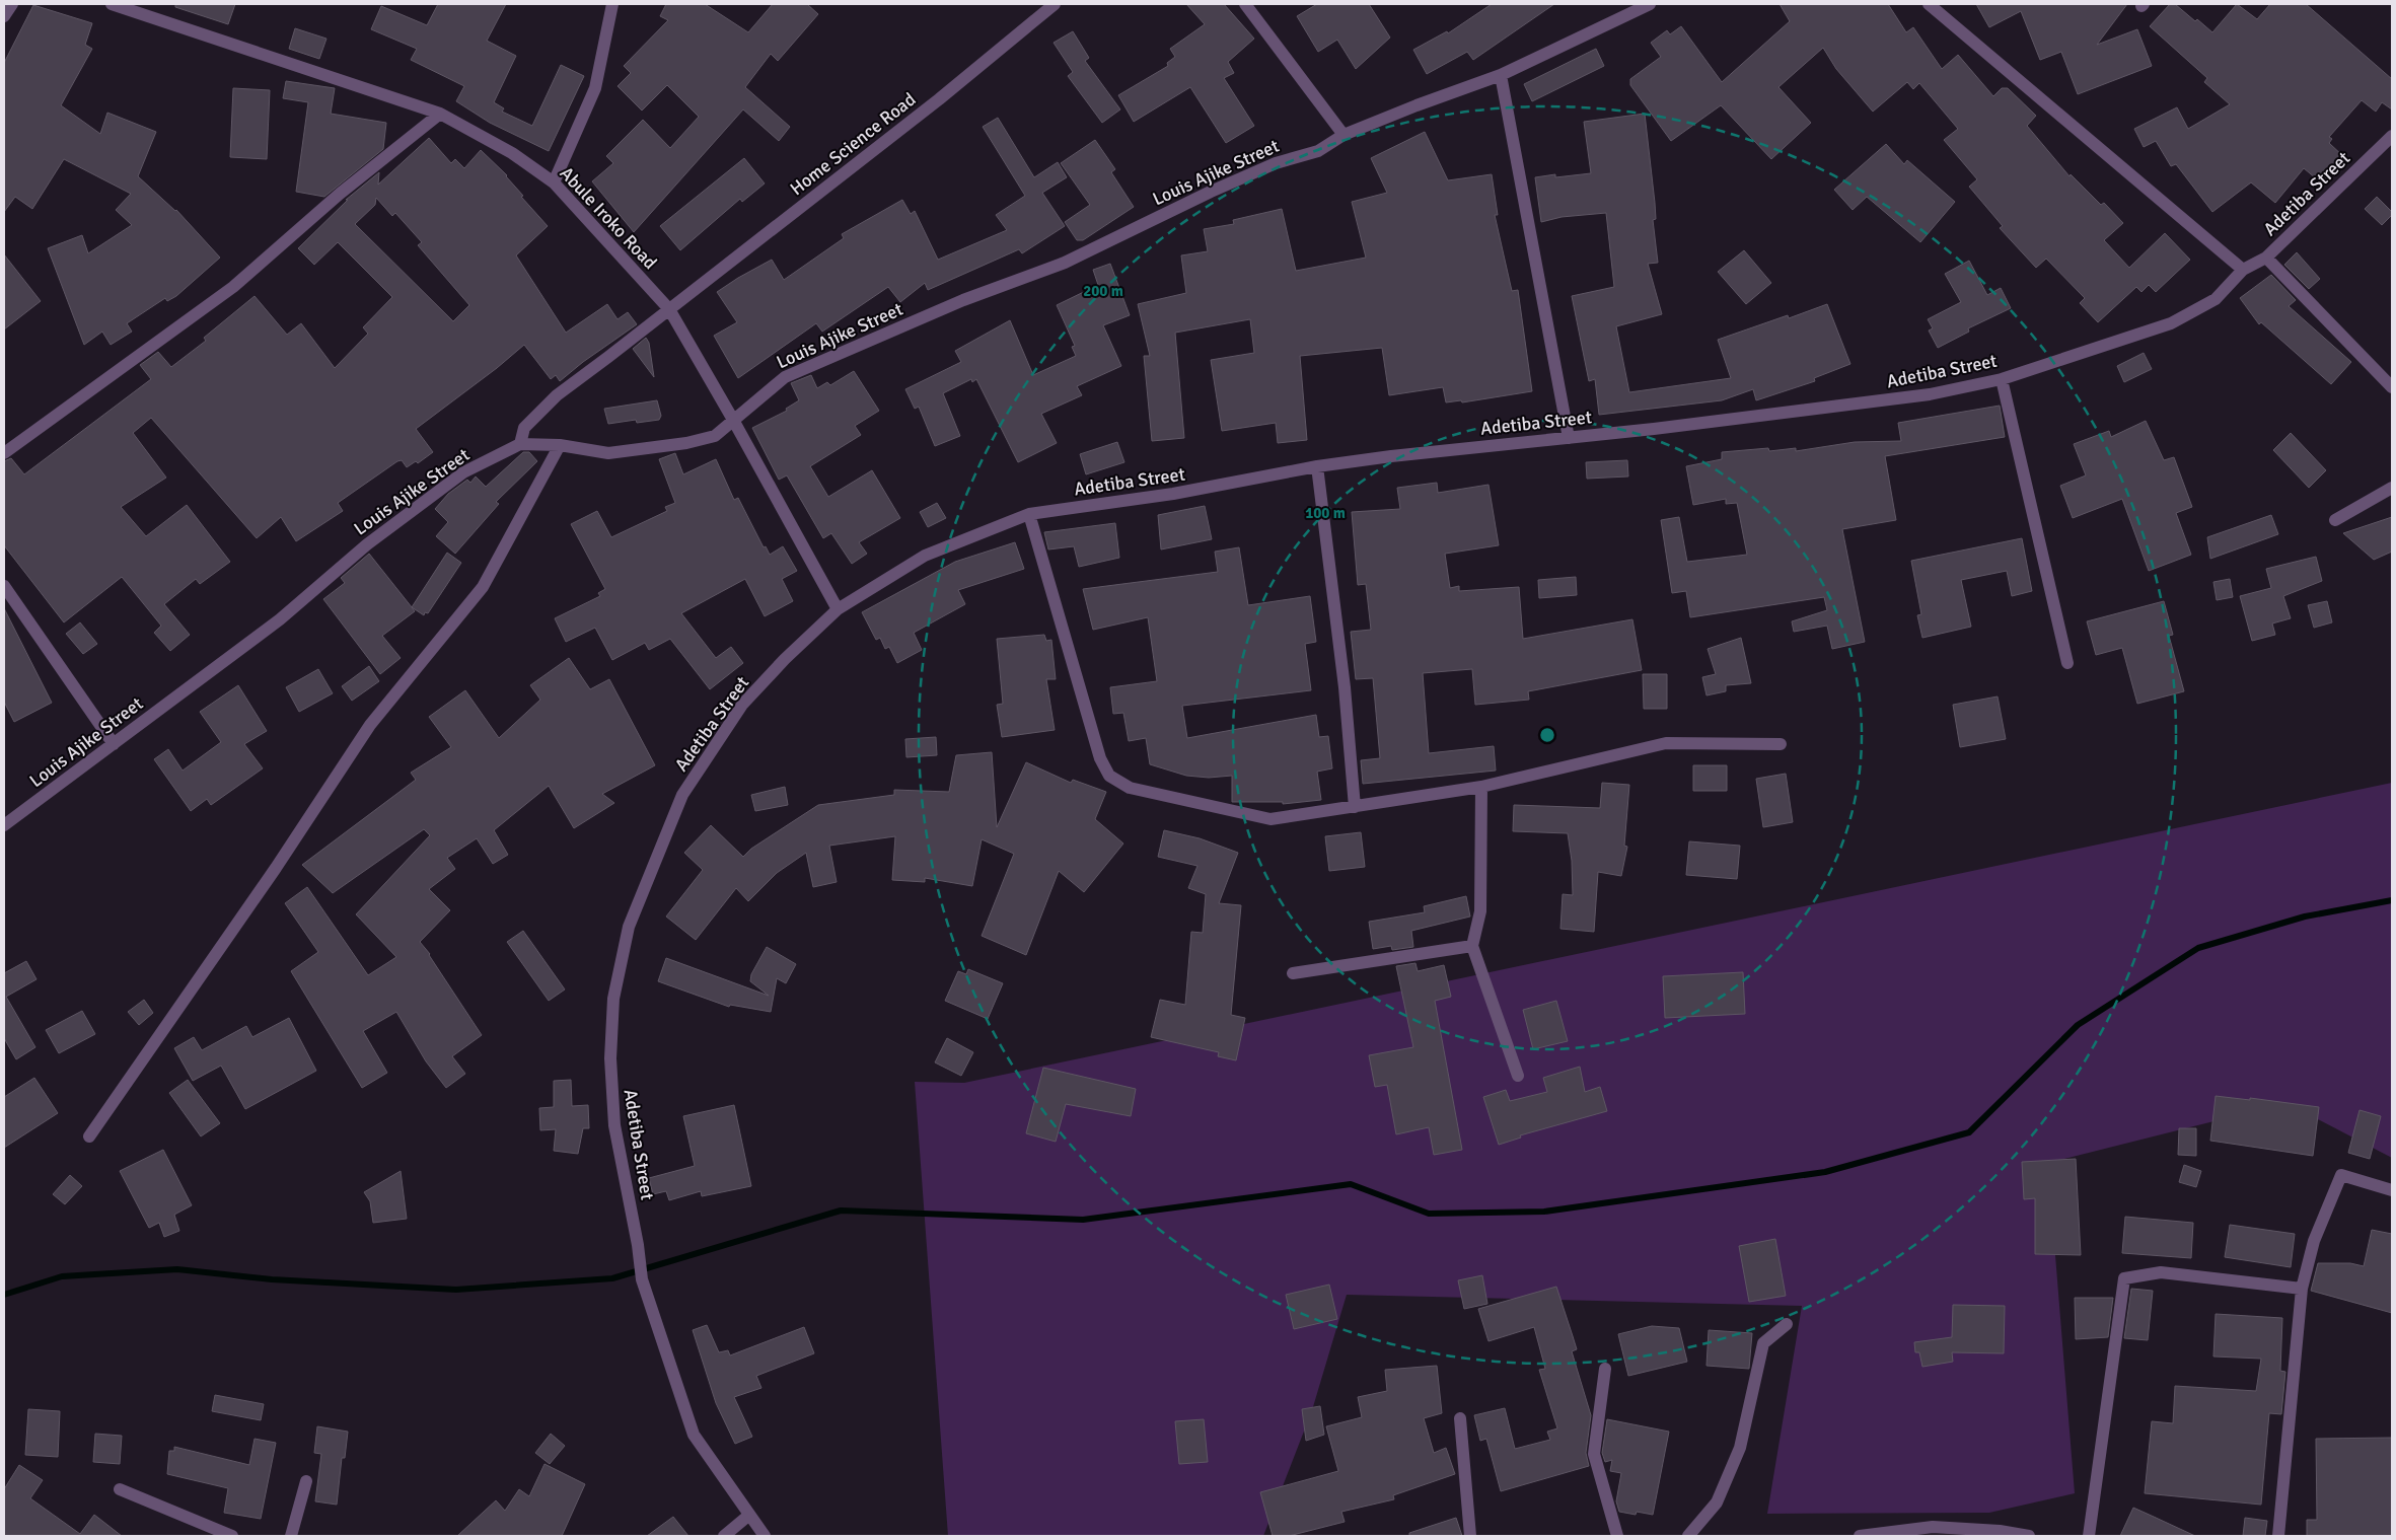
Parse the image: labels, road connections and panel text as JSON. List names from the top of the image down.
{
  "streets": {
    "street": [
      "Home Science Road",
      "Louis Ajike Street",
      "Adetiba Street",
      "Abule Iroko Road"
    ]
  },
  "crossings": [
    ["Home Science Road", "Louis Ajike Street"],
    ["Home Science Road", "Abule Iroko Road"],
    ["Louis Ajike Street", "Abule Iroko Road"],
    ["Adetiba Street", "Abule Iroko Road"]
  ],
  "rings": ["200 m", "100 m"]
}
